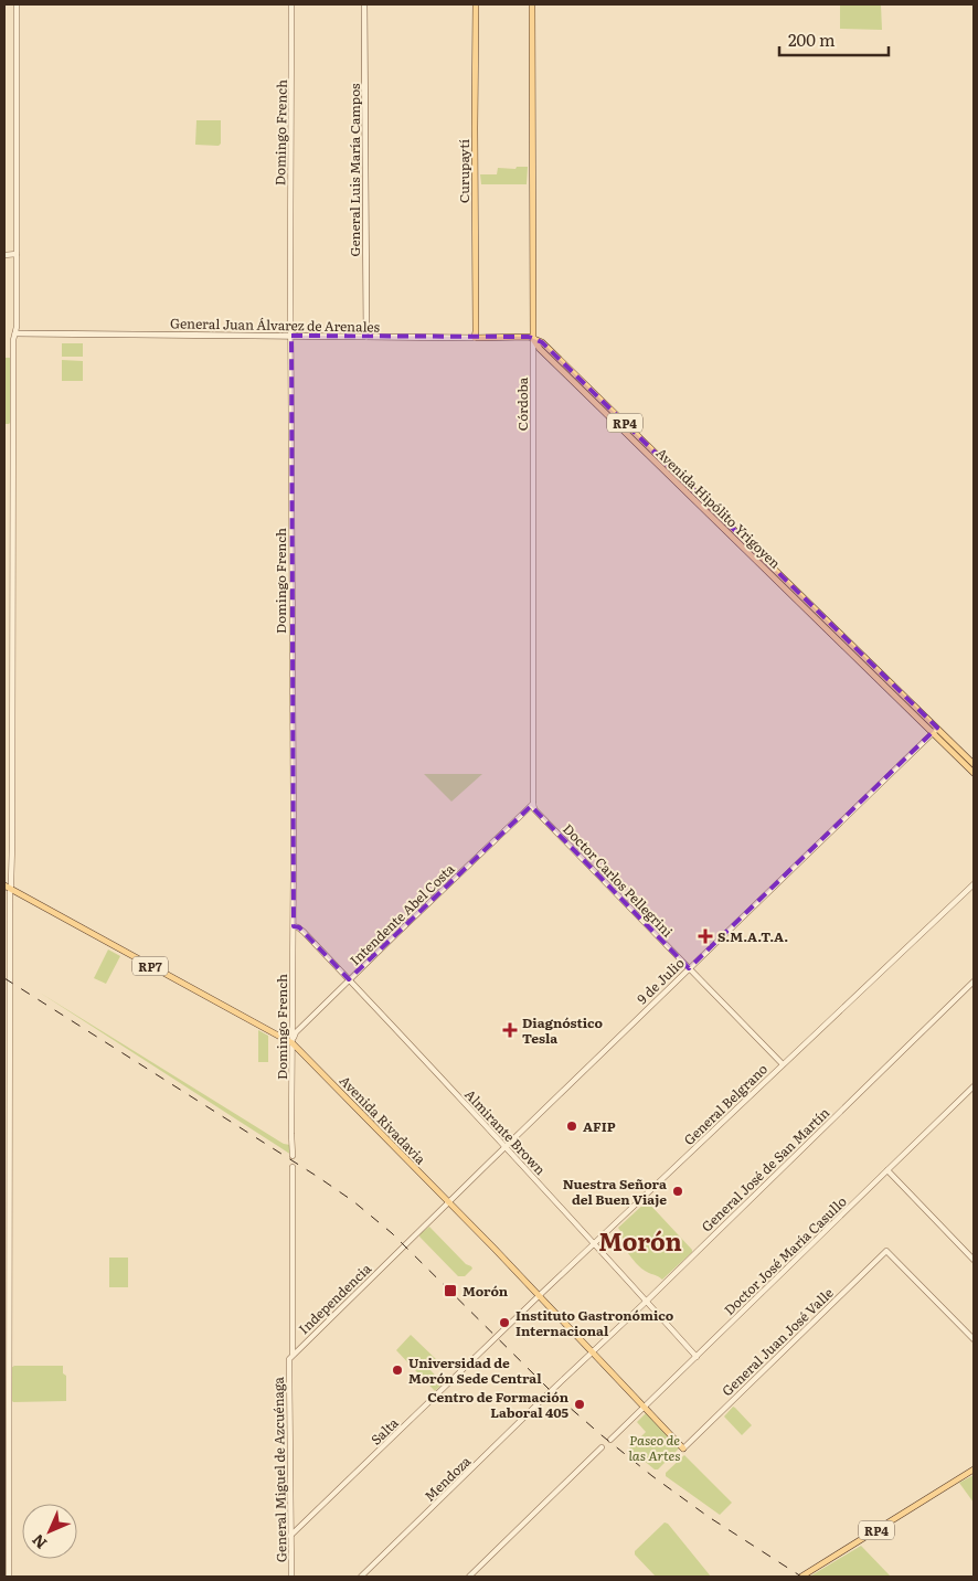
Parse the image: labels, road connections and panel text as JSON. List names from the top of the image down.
{
  "streets": {
    "main road": [
      "General Luis María Campos",
      "Curupaytí",
      "General Juan Álvarez de Arenales",
      "Córdoba",
      "RP4",
      "Avenida Hipólito Yrigoyen",
      "RP7",
      "Avenida Rivadavia"
    ],
    "street": [
      "Domingo French",
      "Doctor Carlos Pellegrini",
      "Intendente Abel Costa",
      "9 de Julio",
      "General Belgrano",
      "Almirante Brown",
      "General José de San Martín",
      "Doctor José María Casullo",
      "Independencia",
      "General Juan José Valle",
      "Salta",
      "General Miguel de Azcuénaga",
      "Mendoza"
    ]
  },
  "crossings": [
    ["Domingo French", "General Juan Álvarez de Arenales"],
    ["Domingo French", "Intendente Abel Costa"],
    ["Domingo French", "Avenida Rivadavia"],
    ["Domingo French", "Almirante Brown"],
    ["General Luis María Campos", "General Juan Álvarez de Arenales"],
    ["Curupaytí", "General Juan Álvarez de Arenales"],
    ["General Juan Álvarez de Arenales", "Córdoba"],
    ["General Juan Álvarez de Arenales", "Avenida Hipólito Yrigoyen"],
    ["Córdoba", "Avenida Hipólito Yrigoyen"],
    ["Córdoba", "Doctor Carlos Pellegrini"],
    ["Córdoba", "Intendente Abel Costa"],
    ["Avenida Hipólito Yrigoyen", "9 de Julio"],
    ["Doctor Carlos Pellegrini", "Intendente Abel Costa"],
    ["Doctor Carlos Pellegrini", "9 de Julio"],
    ["Doctor Carlos Pellegrini", "General Belgrano"],
    ["Intendente Abel Costa", "Avenida Rivadavia"],
    ["Intendente Abel Costa", "Almirante Brown"],
    ["9 de Julio", "Avenida Rivadavia"],
    ["9 de Julio", "Almirante Brown"],
    ["9 de Julio", "Independencia"],
    ["General Belgrano", "Avenida Rivadavia"],
    ["General Belgrano", "Almirante Brown"],
    ["General Belgrano", "Salta"],
    ["Avenida Rivadavia", "General José de San Martín"],
    ["Avenida Rivadavia", "Doctor José María Casullo"],
    ["Avenida Rivadavia", "General Juan José Valle"],
    ["Almirante Brown", "General José de San Martín"],
    ["Almirante Brown", "Doctor José María Casullo"],
    ["General José de San Martín", "Mendoza"],
    ["Independencia", "General Miguel de Azcuénaga"],
    ["Salta", "General Miguel de Azcuénaga"]
  ],
  "districts": ["Morón"],
  "parks": ["Paseo de las Artes"],
  "places": {
    "health": ["S.M.A.T.A.", "Diagnóstico Tesla"],
    "other": [
      "AFIP",
      "Nuestra Señora del Buen Viaje",
      "Instituto Gastronómico Internacional",
      "Universidad de Morón Sede Central",
      "Centro de Formación Laboral 405"
    ],
    "transit": ["Morón"]
  },
  "scale_bar": "200 m",
  "north": "bottom left"
}
